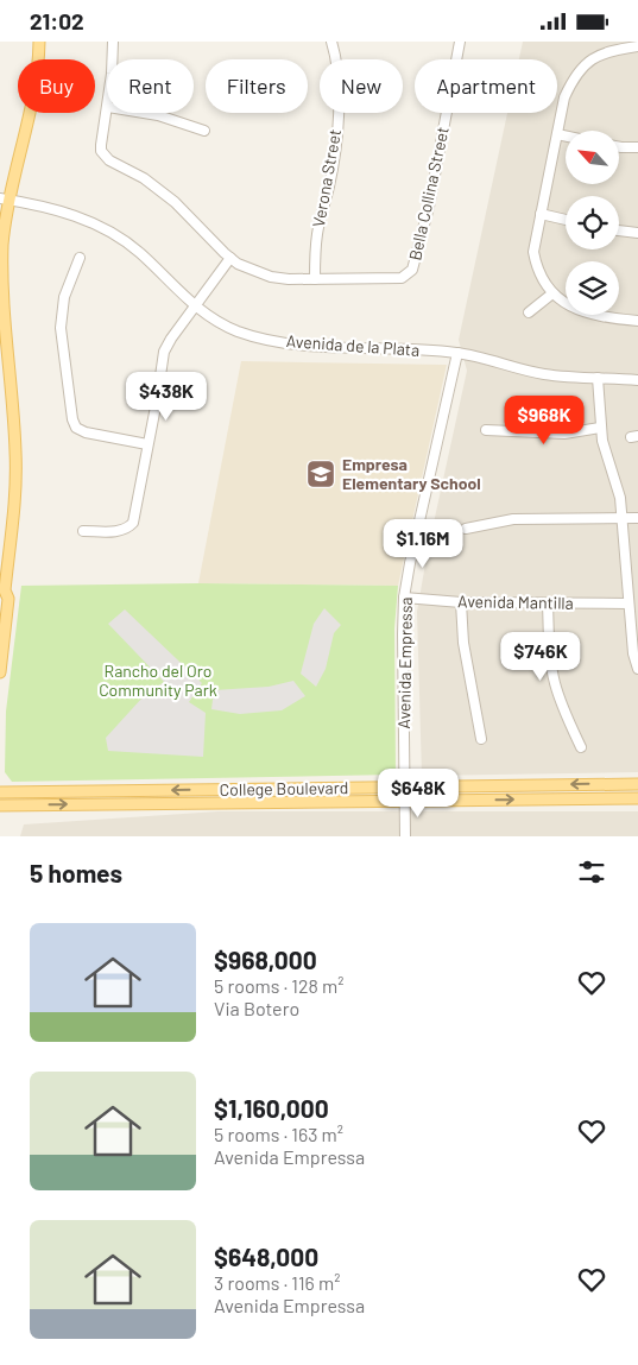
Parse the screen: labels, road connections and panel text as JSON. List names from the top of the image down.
{
  "streets": {
    "main road": ["College Boulevard"],
    "street": [
      "Verona Street",
      "Bella Collina Street",
      "Avenida de la Plata",
      "Avenida Mantilla",
      "Avenida Empressa"
    ]
  },
  "crossings": [
    ["Verona Street", "Bella Collina Street"],
    ["Avenida de la Plata", "Avenida Empressa"],
    ["Avenida Mantilla", "Avenida Empressa"],
    ["Avenida Empressa", "College Boulevard"]
  ],
  "parks": ["Rancho del Oro Community Park"],
  "places": {
    "school or university": ["Empresa Elementary School"]
  },
  "north": "top left",
  "page": {
    "status": "21:02",
    "chip": [
      "Buy",
      "Rent",
      "Filters",
      "New",
      "Apartment"
    ],
    "price": [
      "$438K",
      "$968K",
      "$1.16M",
      "$746K",
      "$648K"
    ],
    "heading": "5 homes",
    "list": [
      {
        "name": "$968,000",
        "note": "5 rooms · 128 m² · Via Botero"
      },
      {
        "name": "$1,160,000",
        "note": "5 rooms · 163 m² · Avenida Empressa"
      },
      {
        "name": "$648,000",
        "note": "3 rooms · 116 m² · Avenida Empressa"
      }
    ]
  }
}
